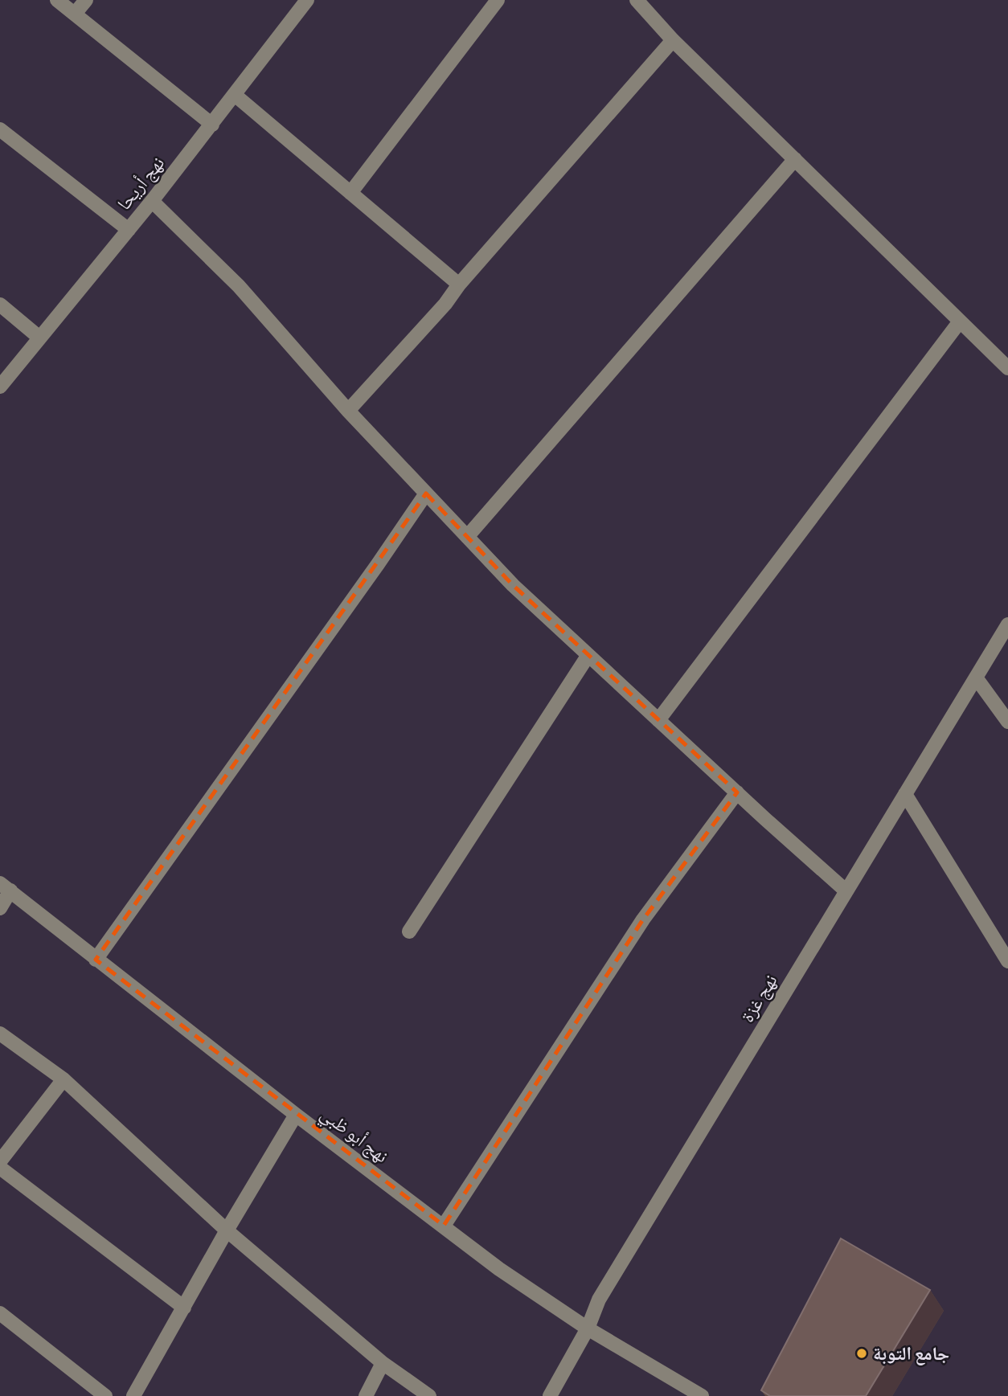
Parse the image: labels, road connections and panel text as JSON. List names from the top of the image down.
{
  "streets": {
    "street": ["نهج أريحا", "نهج غزة", "نهج أبو ظبي"]
  },
  "crossings": [
    ["نهج غزة", "نهج أبو ظبي"]
  ],
  "places": ["جامع التوبة"]
}
